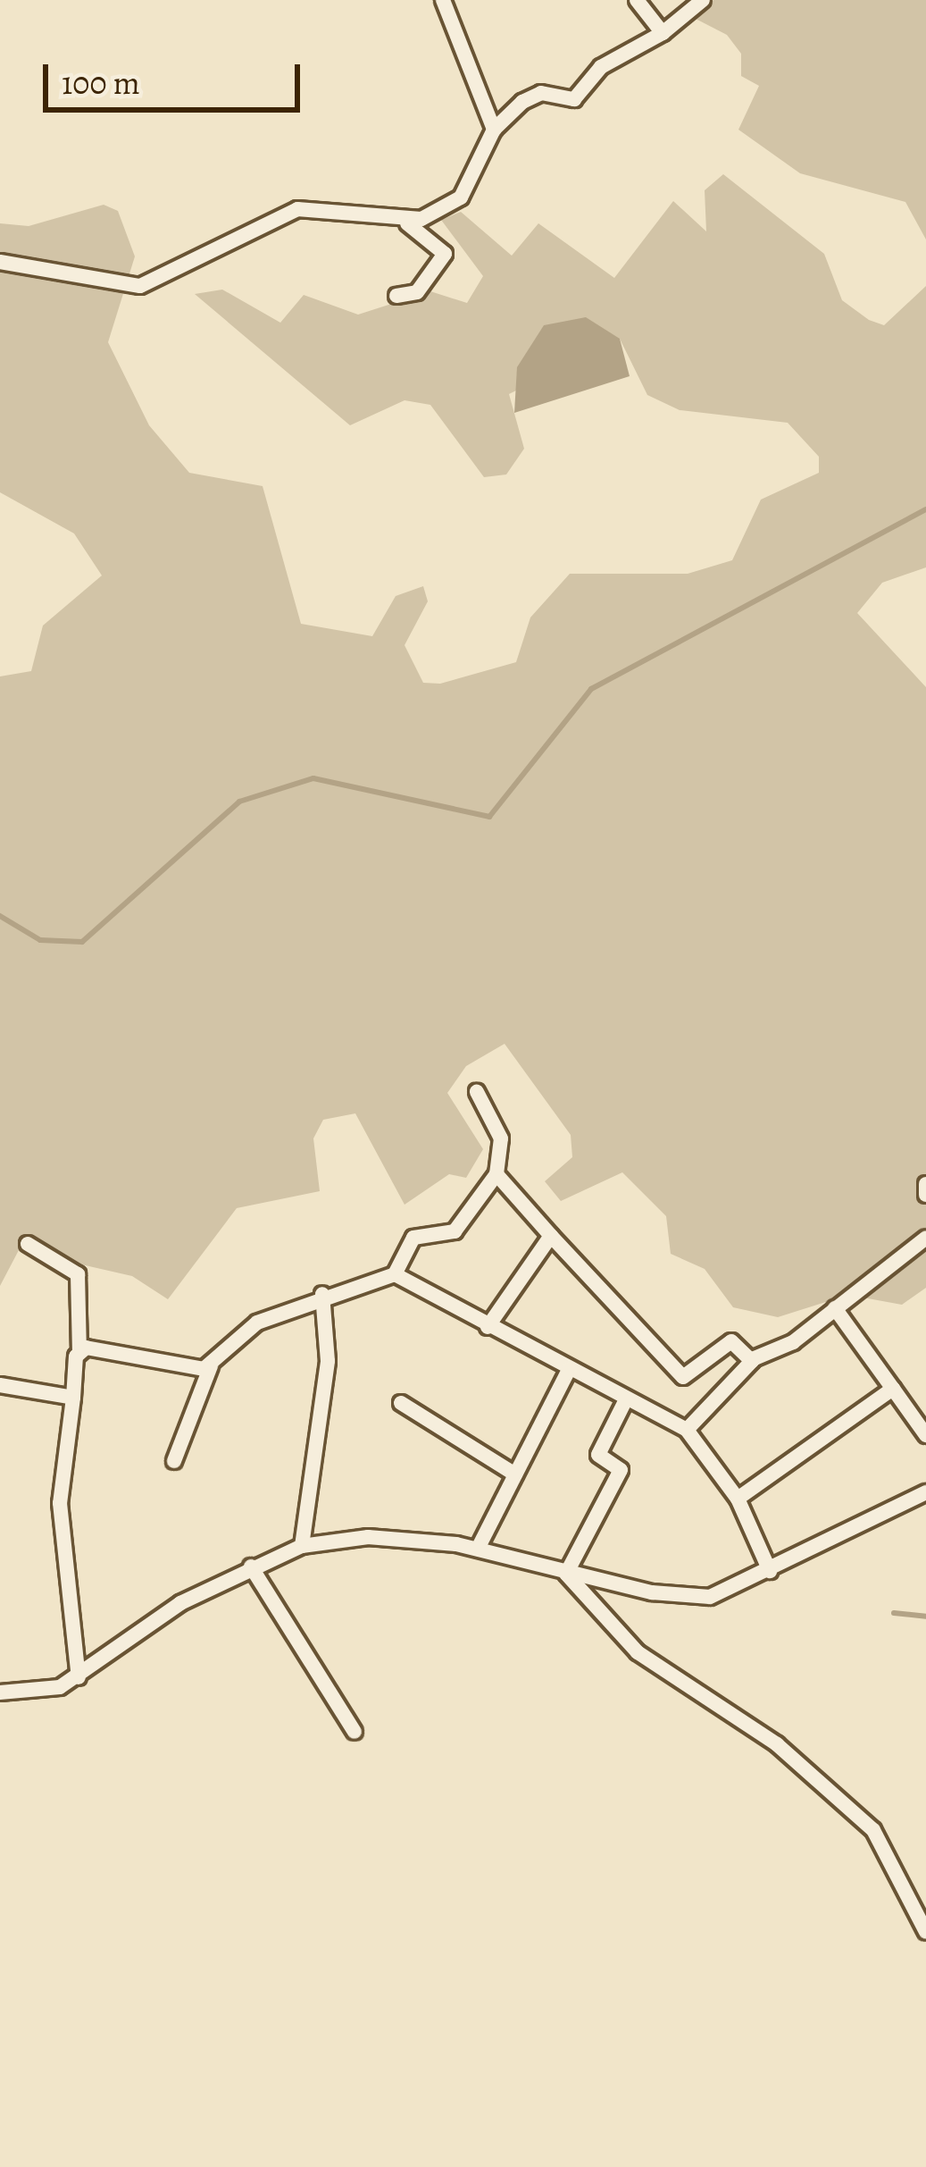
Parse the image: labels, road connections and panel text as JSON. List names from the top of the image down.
{
  "scale_bar": "100 m"
}
